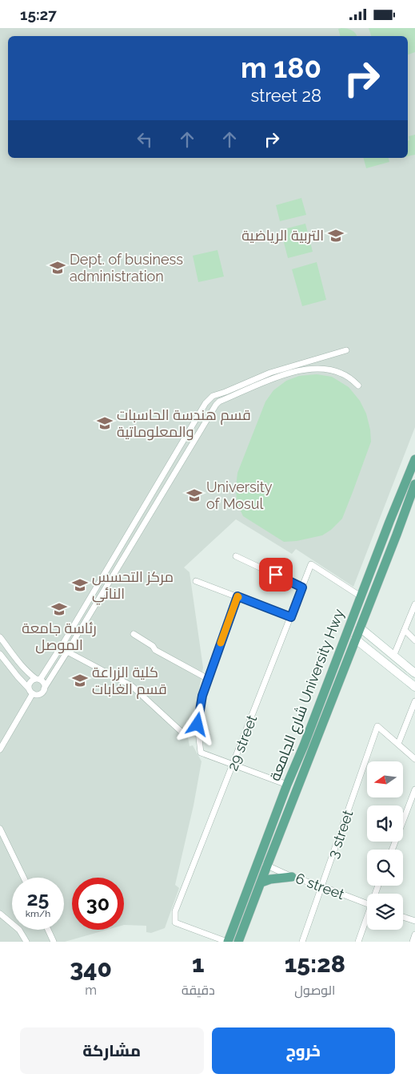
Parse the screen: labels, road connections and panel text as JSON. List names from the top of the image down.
{
  "streets": {
    "main road": ["شارع الجامعة University Hwy"],
    "street": ["29 street", "3 street", "6 street"]
  },
  "crossings": [
    ["شارع الجامعة University Hwy", "29 street"],
    ["شارع الجامعة University Hwy", "6 street"],
    ["3 street", "6 street"]
  ],
  "places": {
    "school or university": [
      "التربية الرياضية",
      "Dept. of business administration",
      "قسم هندسة الحاسبات والمعلوماتية",
      "University of Mosul",
      "مركز التحسس النائي",
      "رئاسة جامعة الموصل",
      "كلية الزراعة قسم الغابات"
    ]
  },
  "north": "left",
  "page": {
    "status": "15:27",
    "turn": ["180 m", "28 street"],
    "speed": "25 km/h",
    "limit": "30",
    "eta": [
      "15:28",
      "الوصول",
      "1",
      "دقيقة",
      "340",
      "m"
    ],
    "buttons": ["خروج", "مشاركة"]
  }
}
